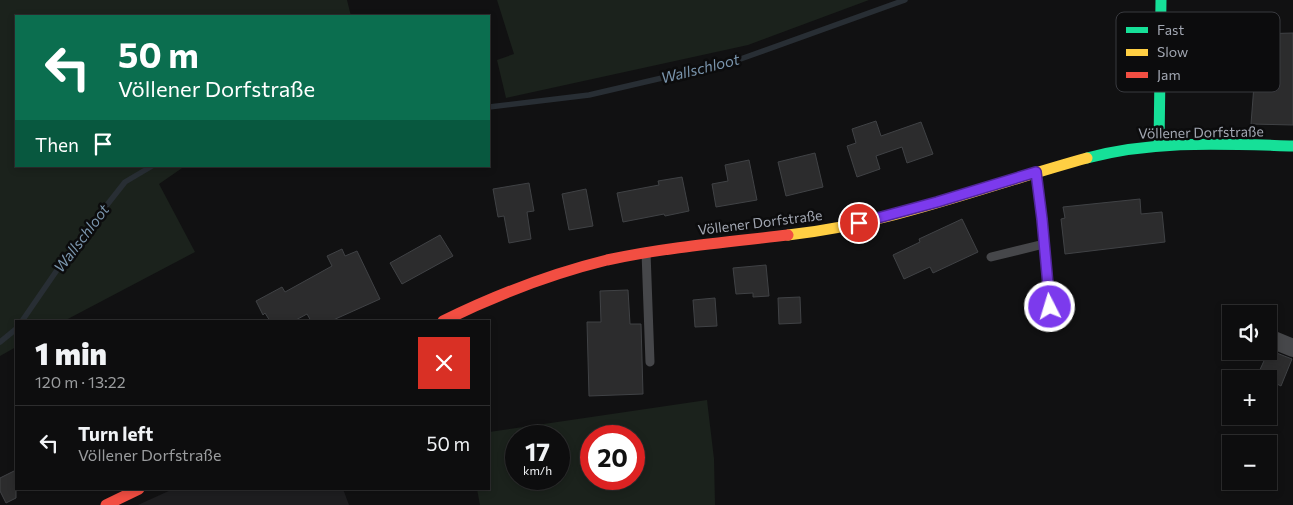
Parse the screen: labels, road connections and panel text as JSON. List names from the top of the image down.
{
  "streets": {
    "street": ["Völlener Dorfstraße"]
  },
  "water": ["Wallschloot"],
  "legend": ["Fast", "Slow", "Jam"],
  "page": {
    "turn": ["50 m", "Völlener Dorfstraße"],
    "then": "Then",
    "map_buttons": ["+", "−"],
    "heading": ["1 min", "120 m · 13:22"],
    "list": [
      {
        "name": "Turn left",
        "note": "Völlener Dorfstraße",
        "value": "50 m"
      }
    ],
    "speed": "17 km/h",
    "limit": "20"
  }
}
